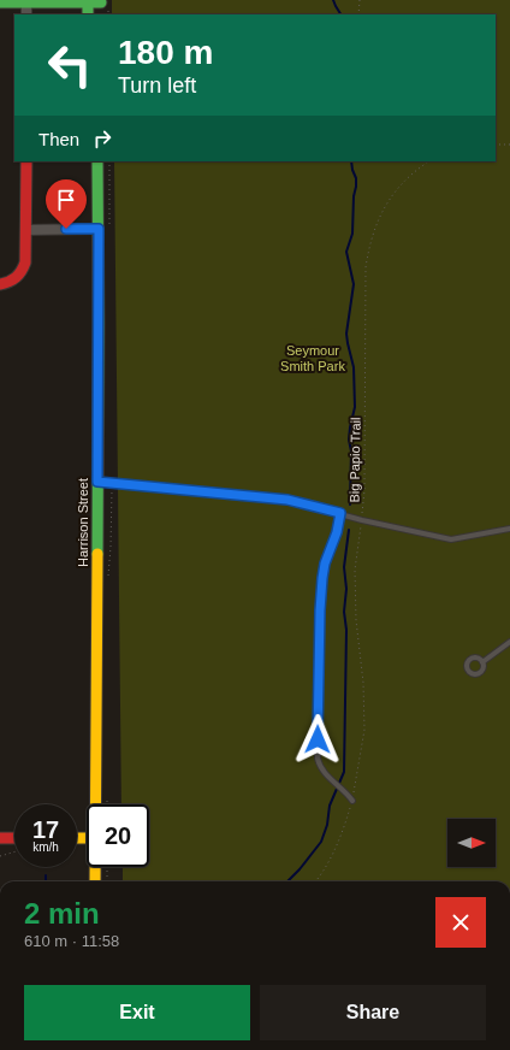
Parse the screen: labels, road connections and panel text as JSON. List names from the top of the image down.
{
  "streets": {
    "main road": ["Harrison Street"],
    "path": ["Big Papio Trail"]
  },
  "parks": ["Seymour Smith Park"],
  "north": "right",
  "page": {
    "turn": ["180 m", "Turn left"],
    "then": "Then",
    "speed": "17 km/h",
    "limit": "20",
    "heading": ["2 min", "610 m · 11:58"],
    "buttons": ["Exit", "Share"]
  }
}
